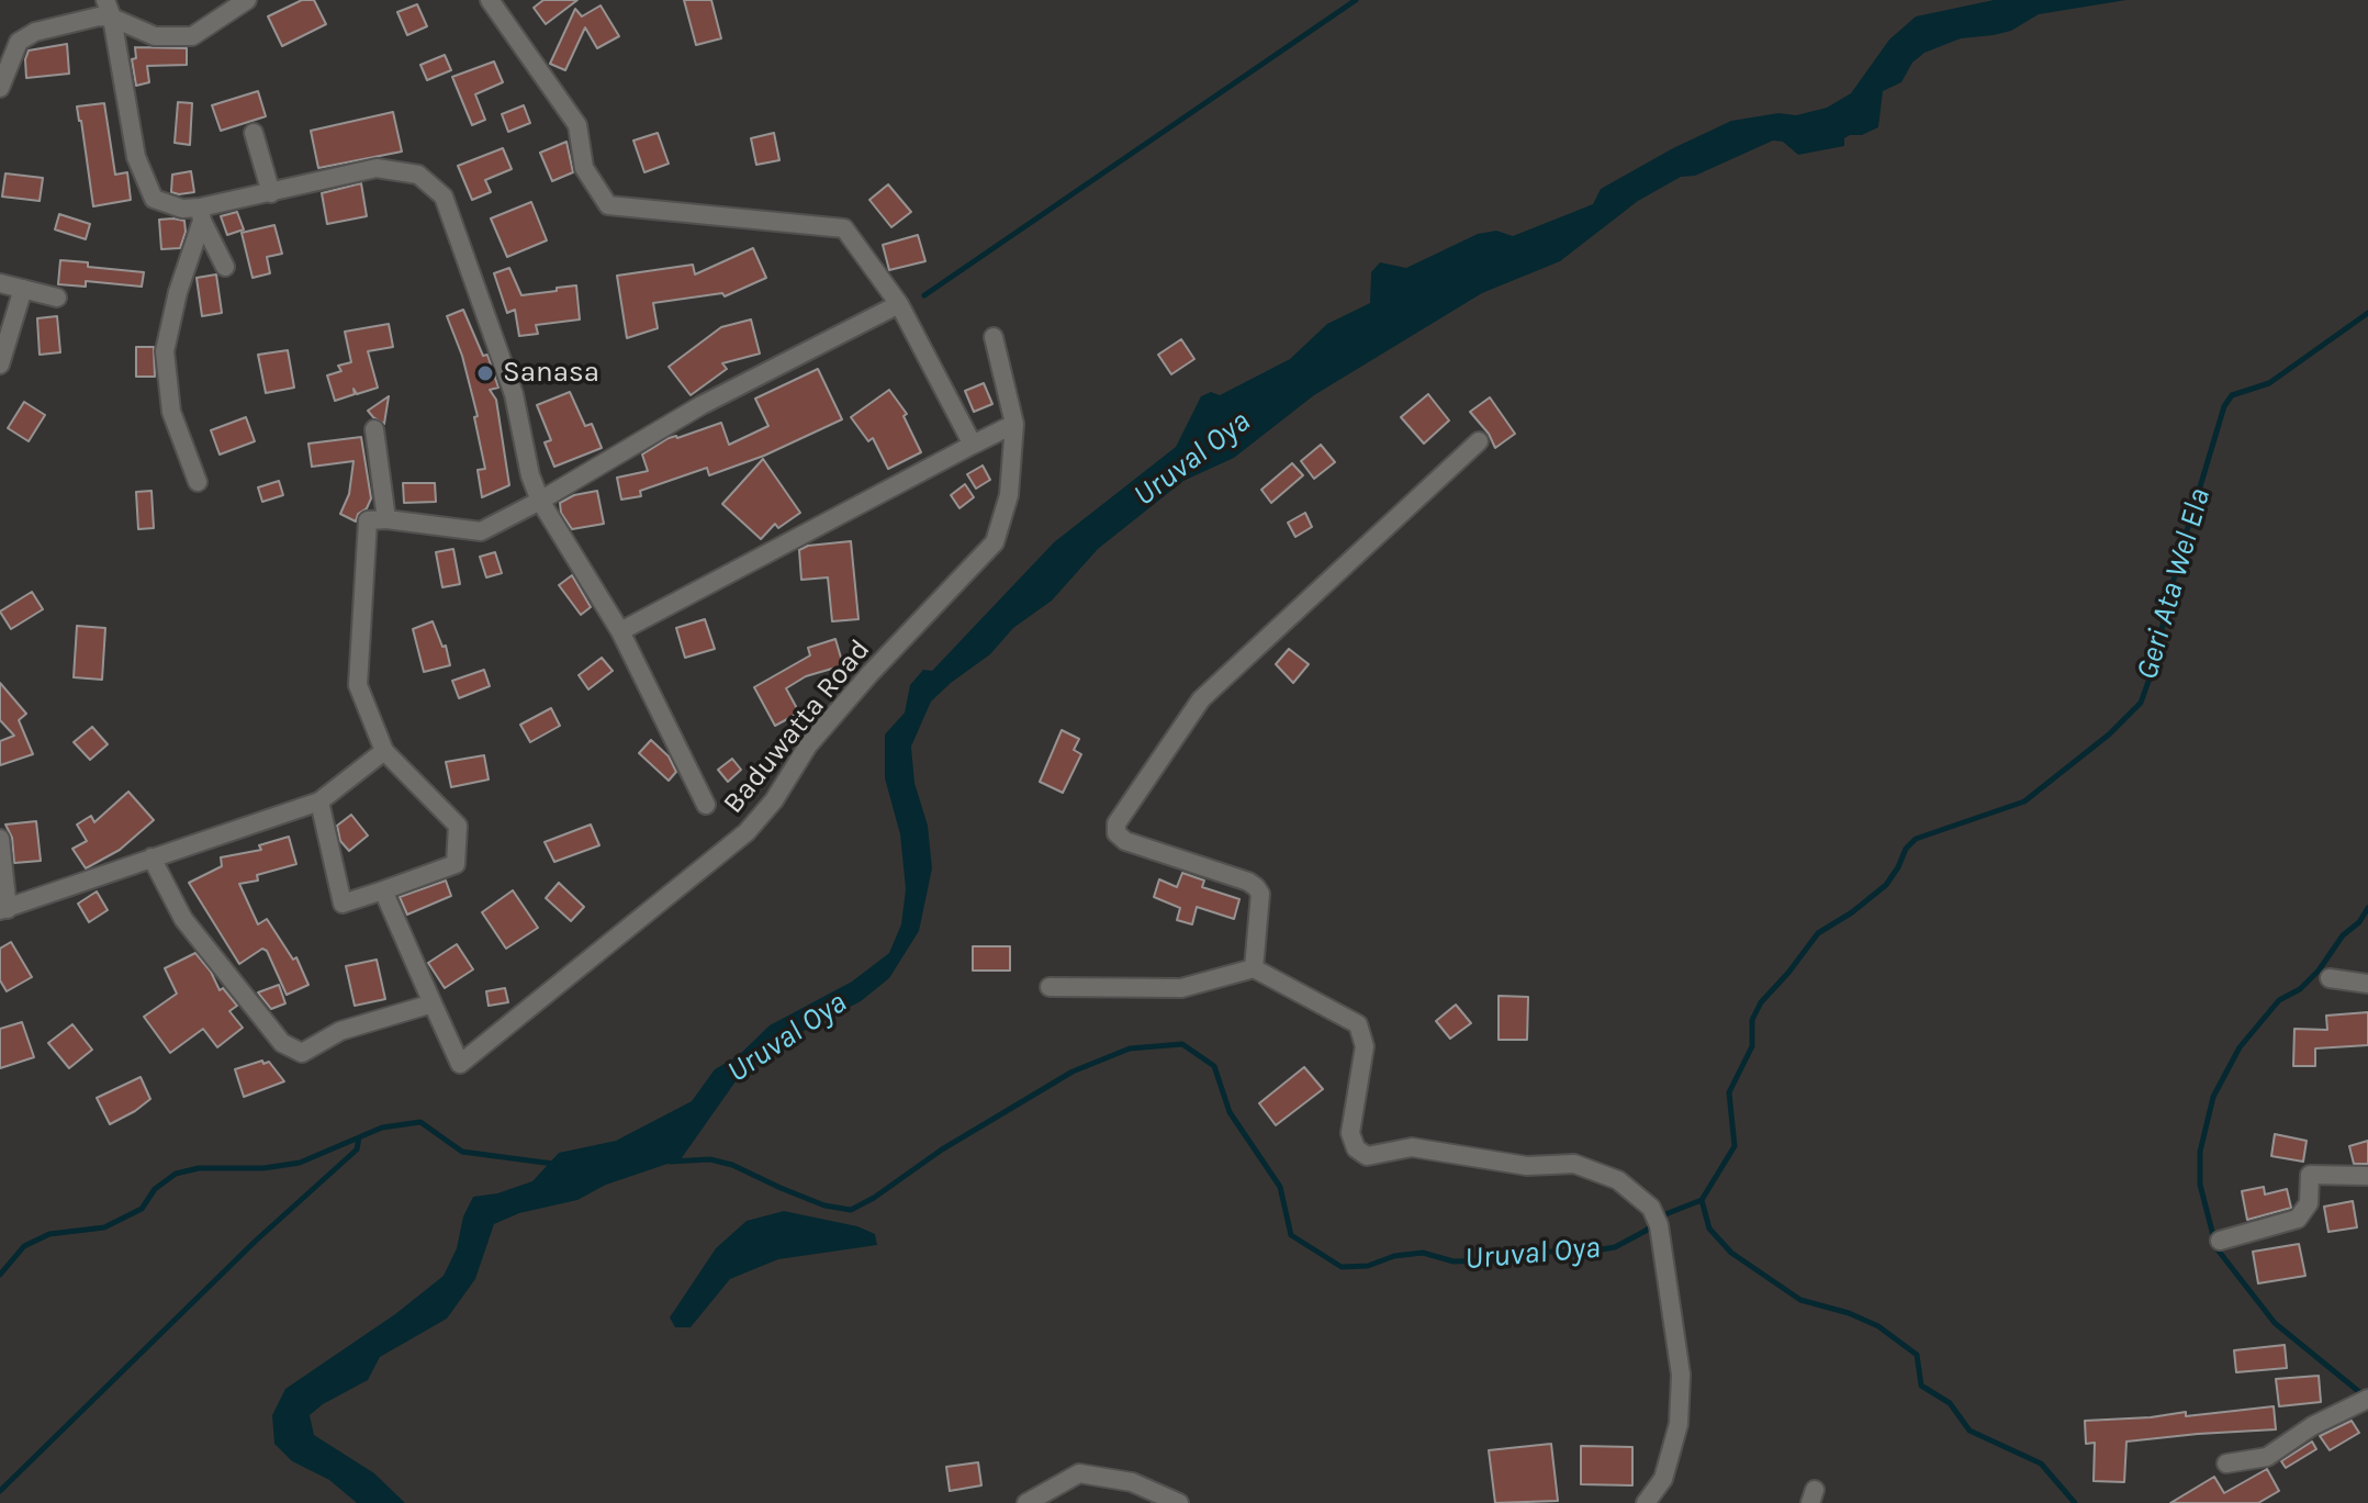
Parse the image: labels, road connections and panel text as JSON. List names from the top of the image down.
{
  "streets": {
    "street": ["Baduwatta Road"]
  },
  "water": ["Uruval Oya", "Geri Ata Wel Ela"],
  "places": ["Sanasa"]
}
